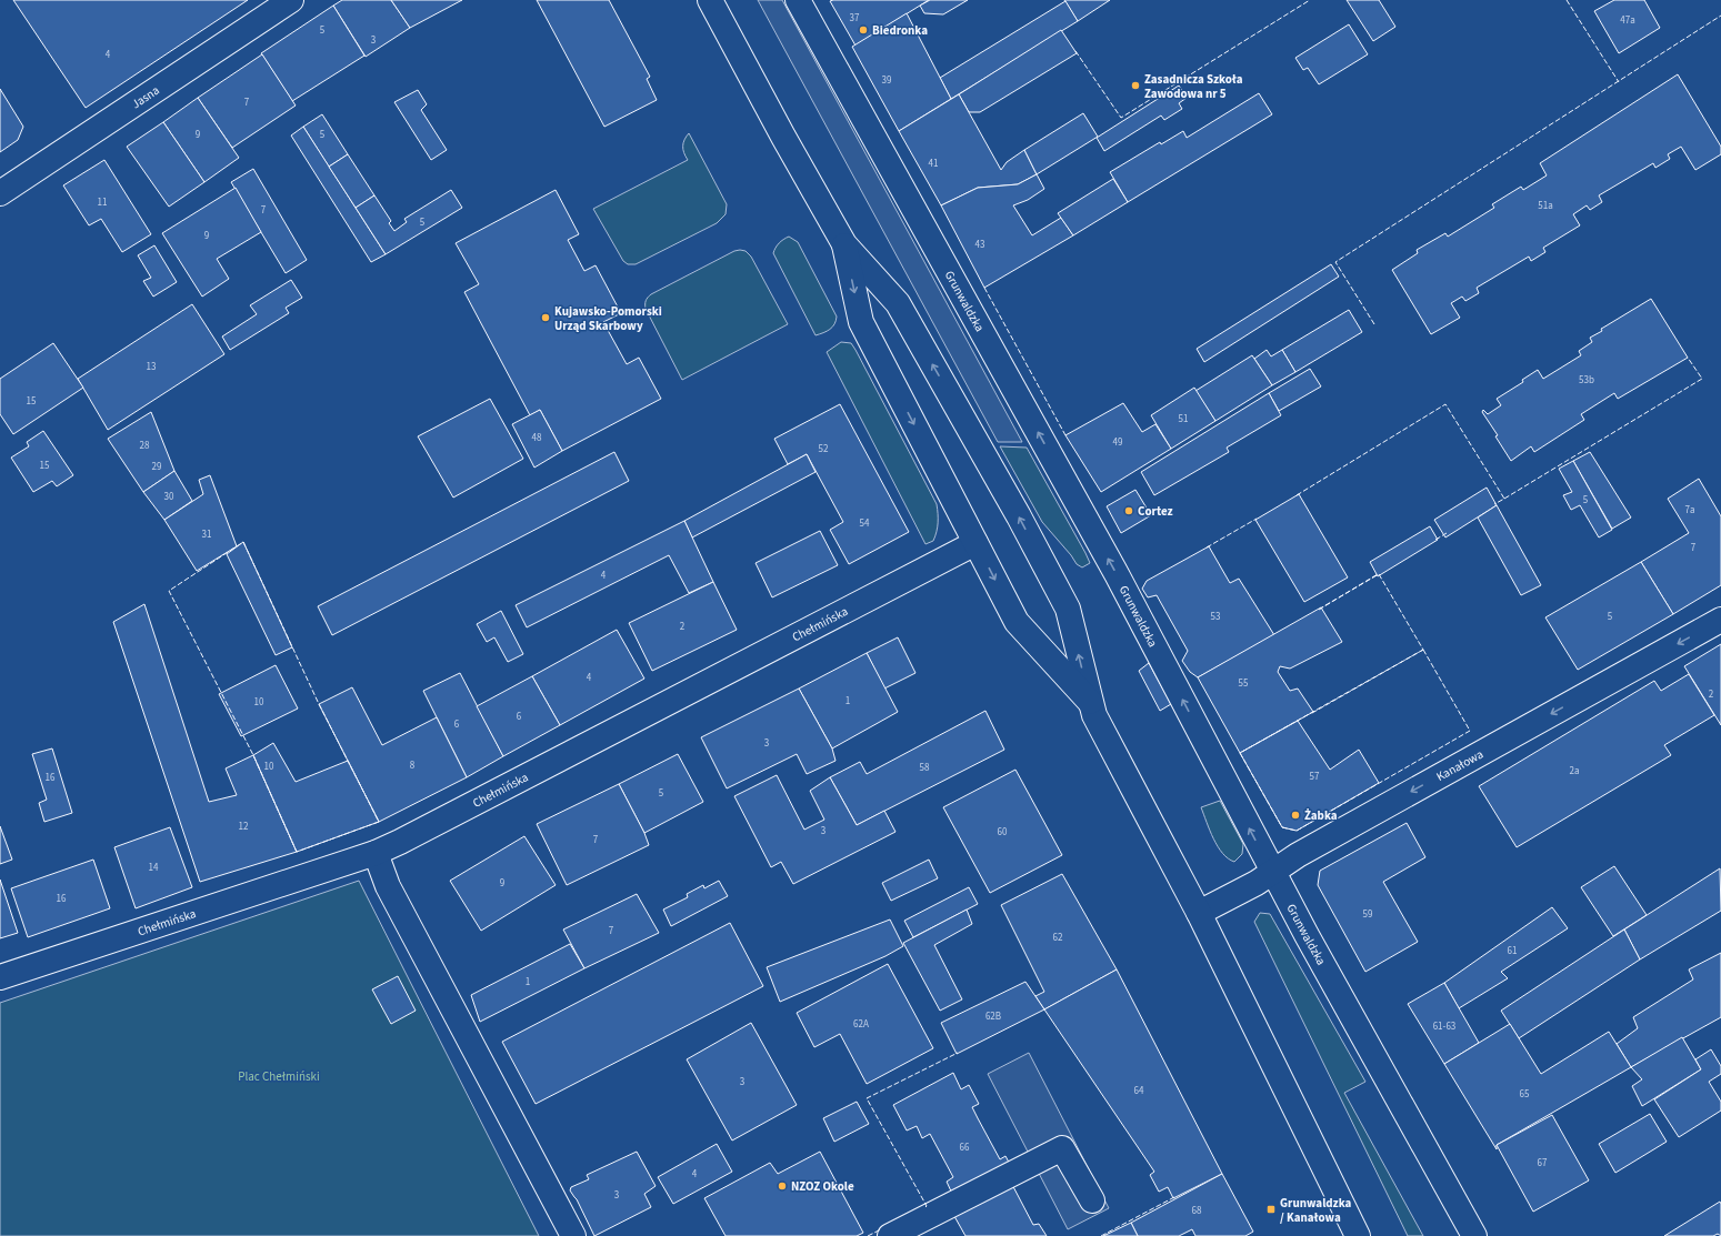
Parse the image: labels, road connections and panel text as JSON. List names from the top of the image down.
{
  "streets": {
    "street": [
      "Jasna",
      "Grunwaldzka",
      "Chełmińska",
      "Kanałowa"
    ]
  },
  "crossings": [
    ["Grunwaldzka", "Kanałowa"]
  ],
  "one_way": ["Kanałowa"],
  "parks": ["Plac Chełmiński"],
  "places": {
    "other": [
      "Biedronka",
      "Zasadnicza Szkoła Zawodowa nr 5",
      "Kujawsko-Pomorski Urząd Skarbowy",
      "Cortez",
      "Żabka",
      "NZOZ Okole"
    ],
    "transit": ["Grunwaldzka / Kanałowa"]
  },
  "house_numbers": [
    "37",
    "47a",
    "5",
    "3",
    "4",
    "39",
    "7",
    "9",
    "5",
    "41",
    "11",
    "51a",
    "7",
    "5",
    "9",
    "43",
    "13",
    "53b",
    "15",
    "51",
    "48",
    "49",
    "28",
    "52",
    "15",
    "29",
    "30",
    "5",
    "7a",
    "54",
    "31",
    "7",
    "4",
    "53",
    "5",
    "2",
    "4",
    "55",
    "2",
    "1",
    "10",
    "6",
    "6",
    "3",
    "8",
    "10",
    "58",
    "2a",
    "57",
    "16",
    "5",
    "12",
    "3",
    "60",
    "7",
    "14",
    "9",
    "16",
    "59",
    "7",
    "62",
    "61",
    "1",
    "62B",
    "62A",
    "61-63",
    "3",
    "64",
    "65",
    "66",
    "67",
    "4",
    "3",
    "68"
  ]
}
